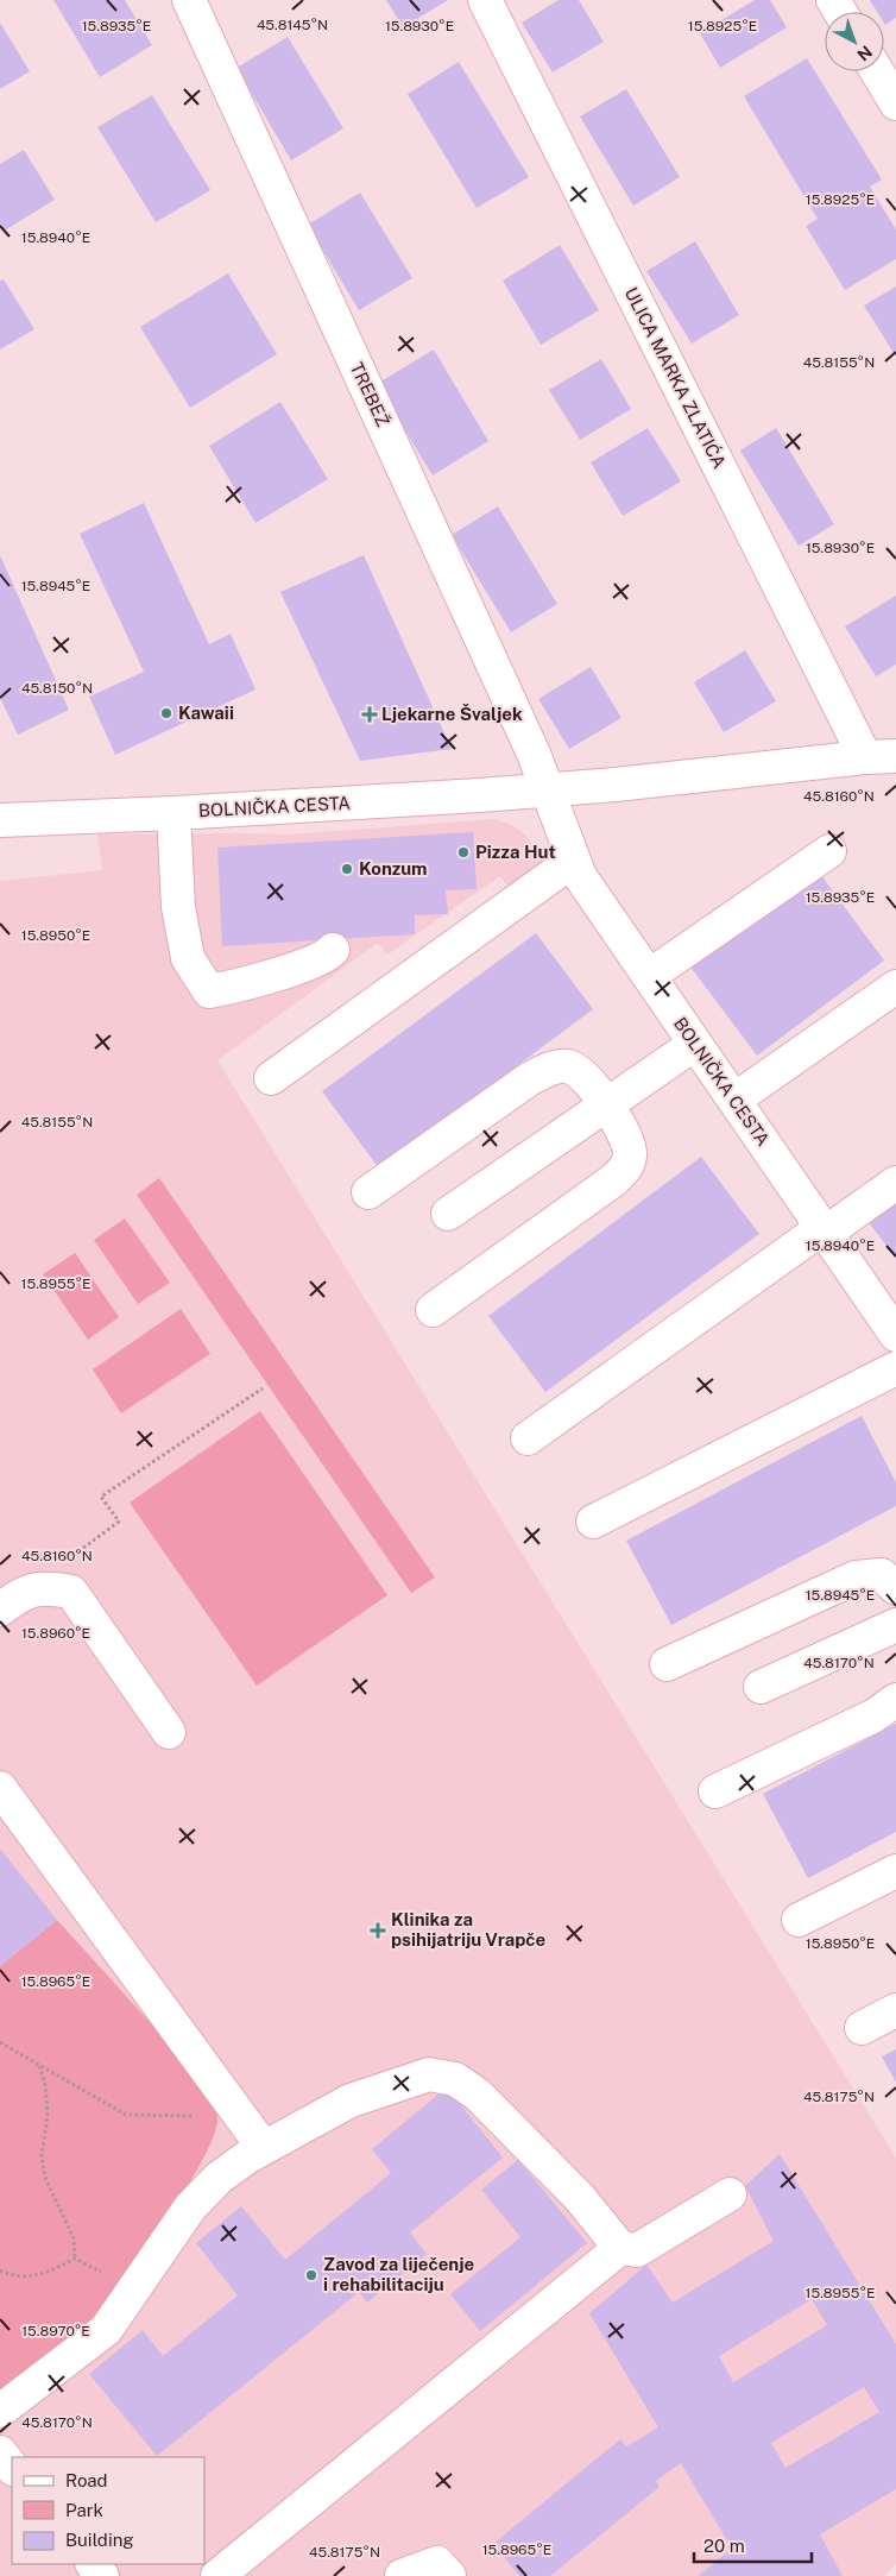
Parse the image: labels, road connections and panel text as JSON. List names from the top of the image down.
{
  "streets": {
    "street": ["ULICA MARKA ZLATIĆA", "TREBEŽ", "BOLNIČKA CESTA"]
  },
  "crossings": [
    ["ULICA MARKA ZLATIĆA", "BOLNIČKA CESTA"],
    ["TREBEŽ", "BOLNIČKA CESTA"]
  ],
  "places": {
    "other": [
      "Kawaii",
      "Pizza Hut",
      "Konzum",
      "Zavod za liječenje i rehabilitaciju"
    ],
    "health": ["Ljekarne Švaljek", "Klinika za psihijatriju Vrapče"]
  },
  "legend": ["Road", "Park", "Building"],
  "scale_bar": "20 m",
  "north": "bottom right",
  "coordinates": [
    "45.8145°N",
    "15.8935°E",
    "15.8930°E",
    "15.8925°E",
    "15.8940°E",
    "45.8155°N",
    "15.8945°E",
    "45.8150°N",
    "45.8160°N",
    "15.8950°E",
    "15.8955°E",
    "15.8960°E",
    "45.8170°N",
    "15.8965°E",
    "45.8175°N",
    "15.8970°E"
  ]
}
